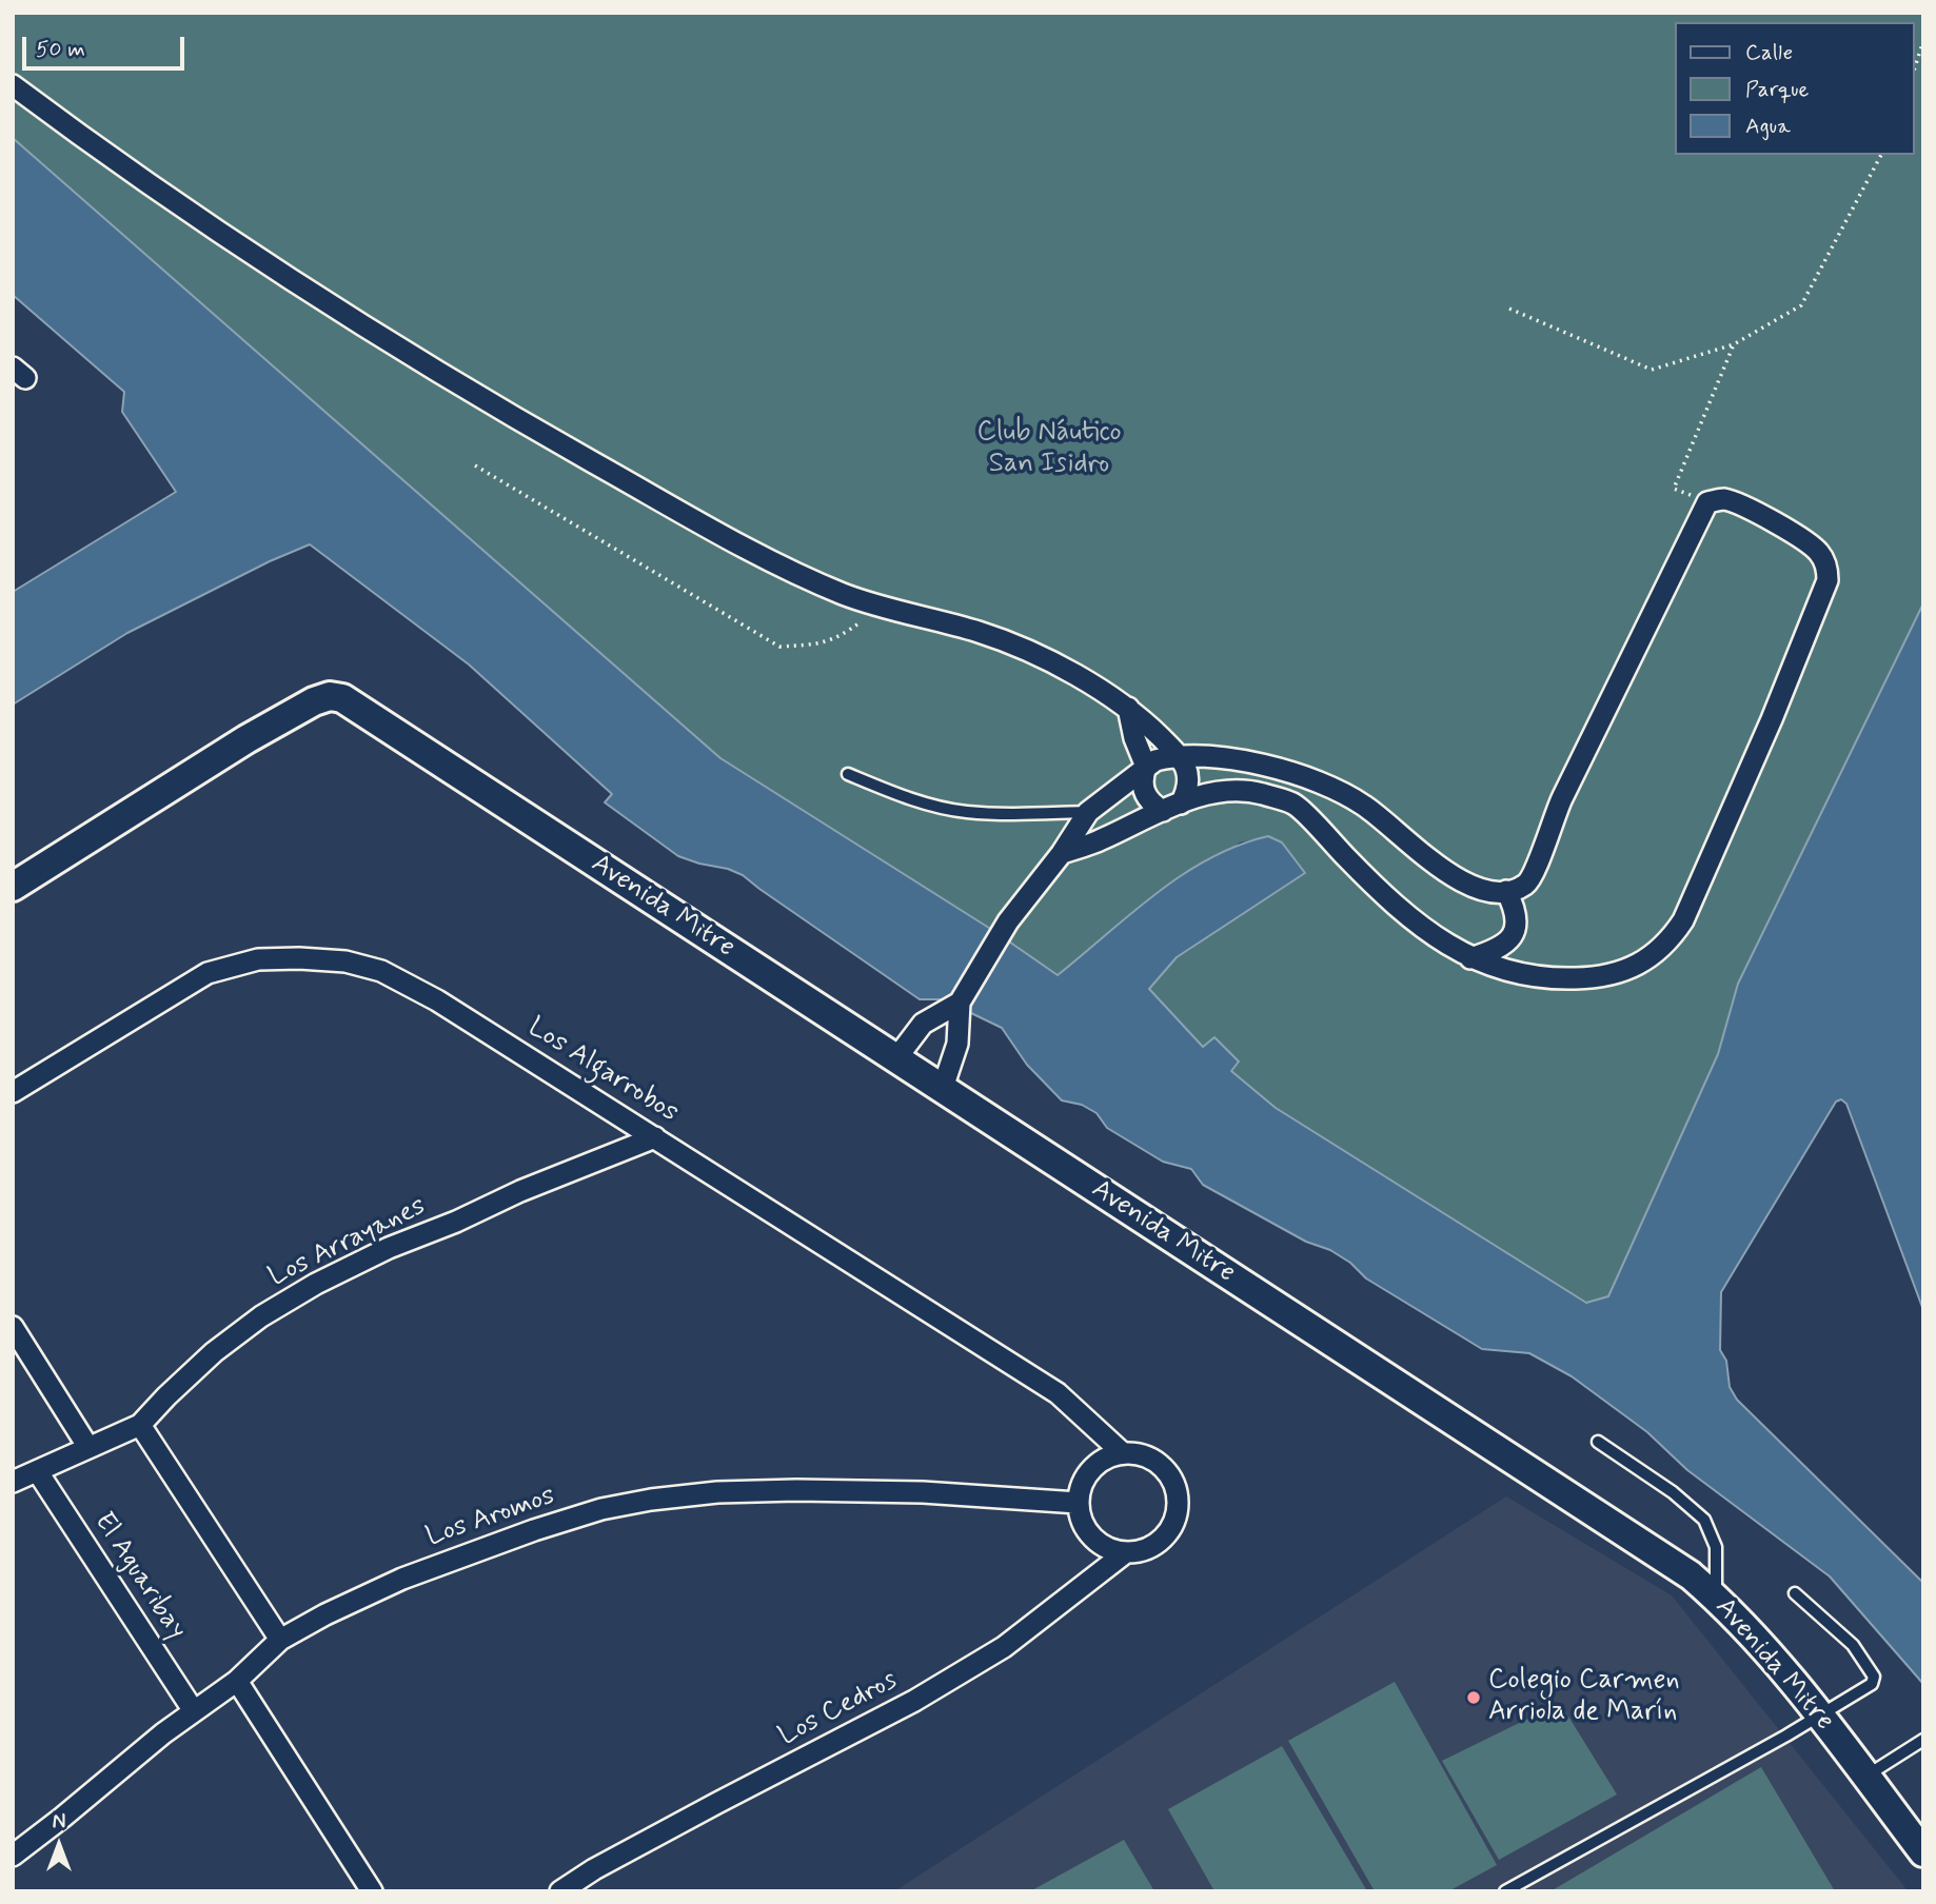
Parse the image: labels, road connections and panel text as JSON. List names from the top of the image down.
{
  "streets": {
    "street": [
      "Avenida Mitre",
      "Los Algarrobos",
      "Los Arrayanes",
      "Los Aromos",
      "El Aguaribay",
      "Los Cedros"
    ]
  },
  "crossings": [
    ["Los Algarrobos", "Los Arrayanes"],
    ["Los Algarrobos", "Los Aromos"],
    ["Los Algarrobos", "Los Cedros"],
    ["Los Arrayanes", "El Aguaribay"],
    ["Los Aromos", "El Aguaribay"],
    ["Los Aromos", "Los Cedros"]
  ],
  "parks": ["Club Náutico San Isidro"],
  "places": ["Colegio Carmen Arriola de Marín"],
  "legend": ["Calle", "Parque", "Agua"],
  "scale_bar": "50 m",
  "north": "top"
}
